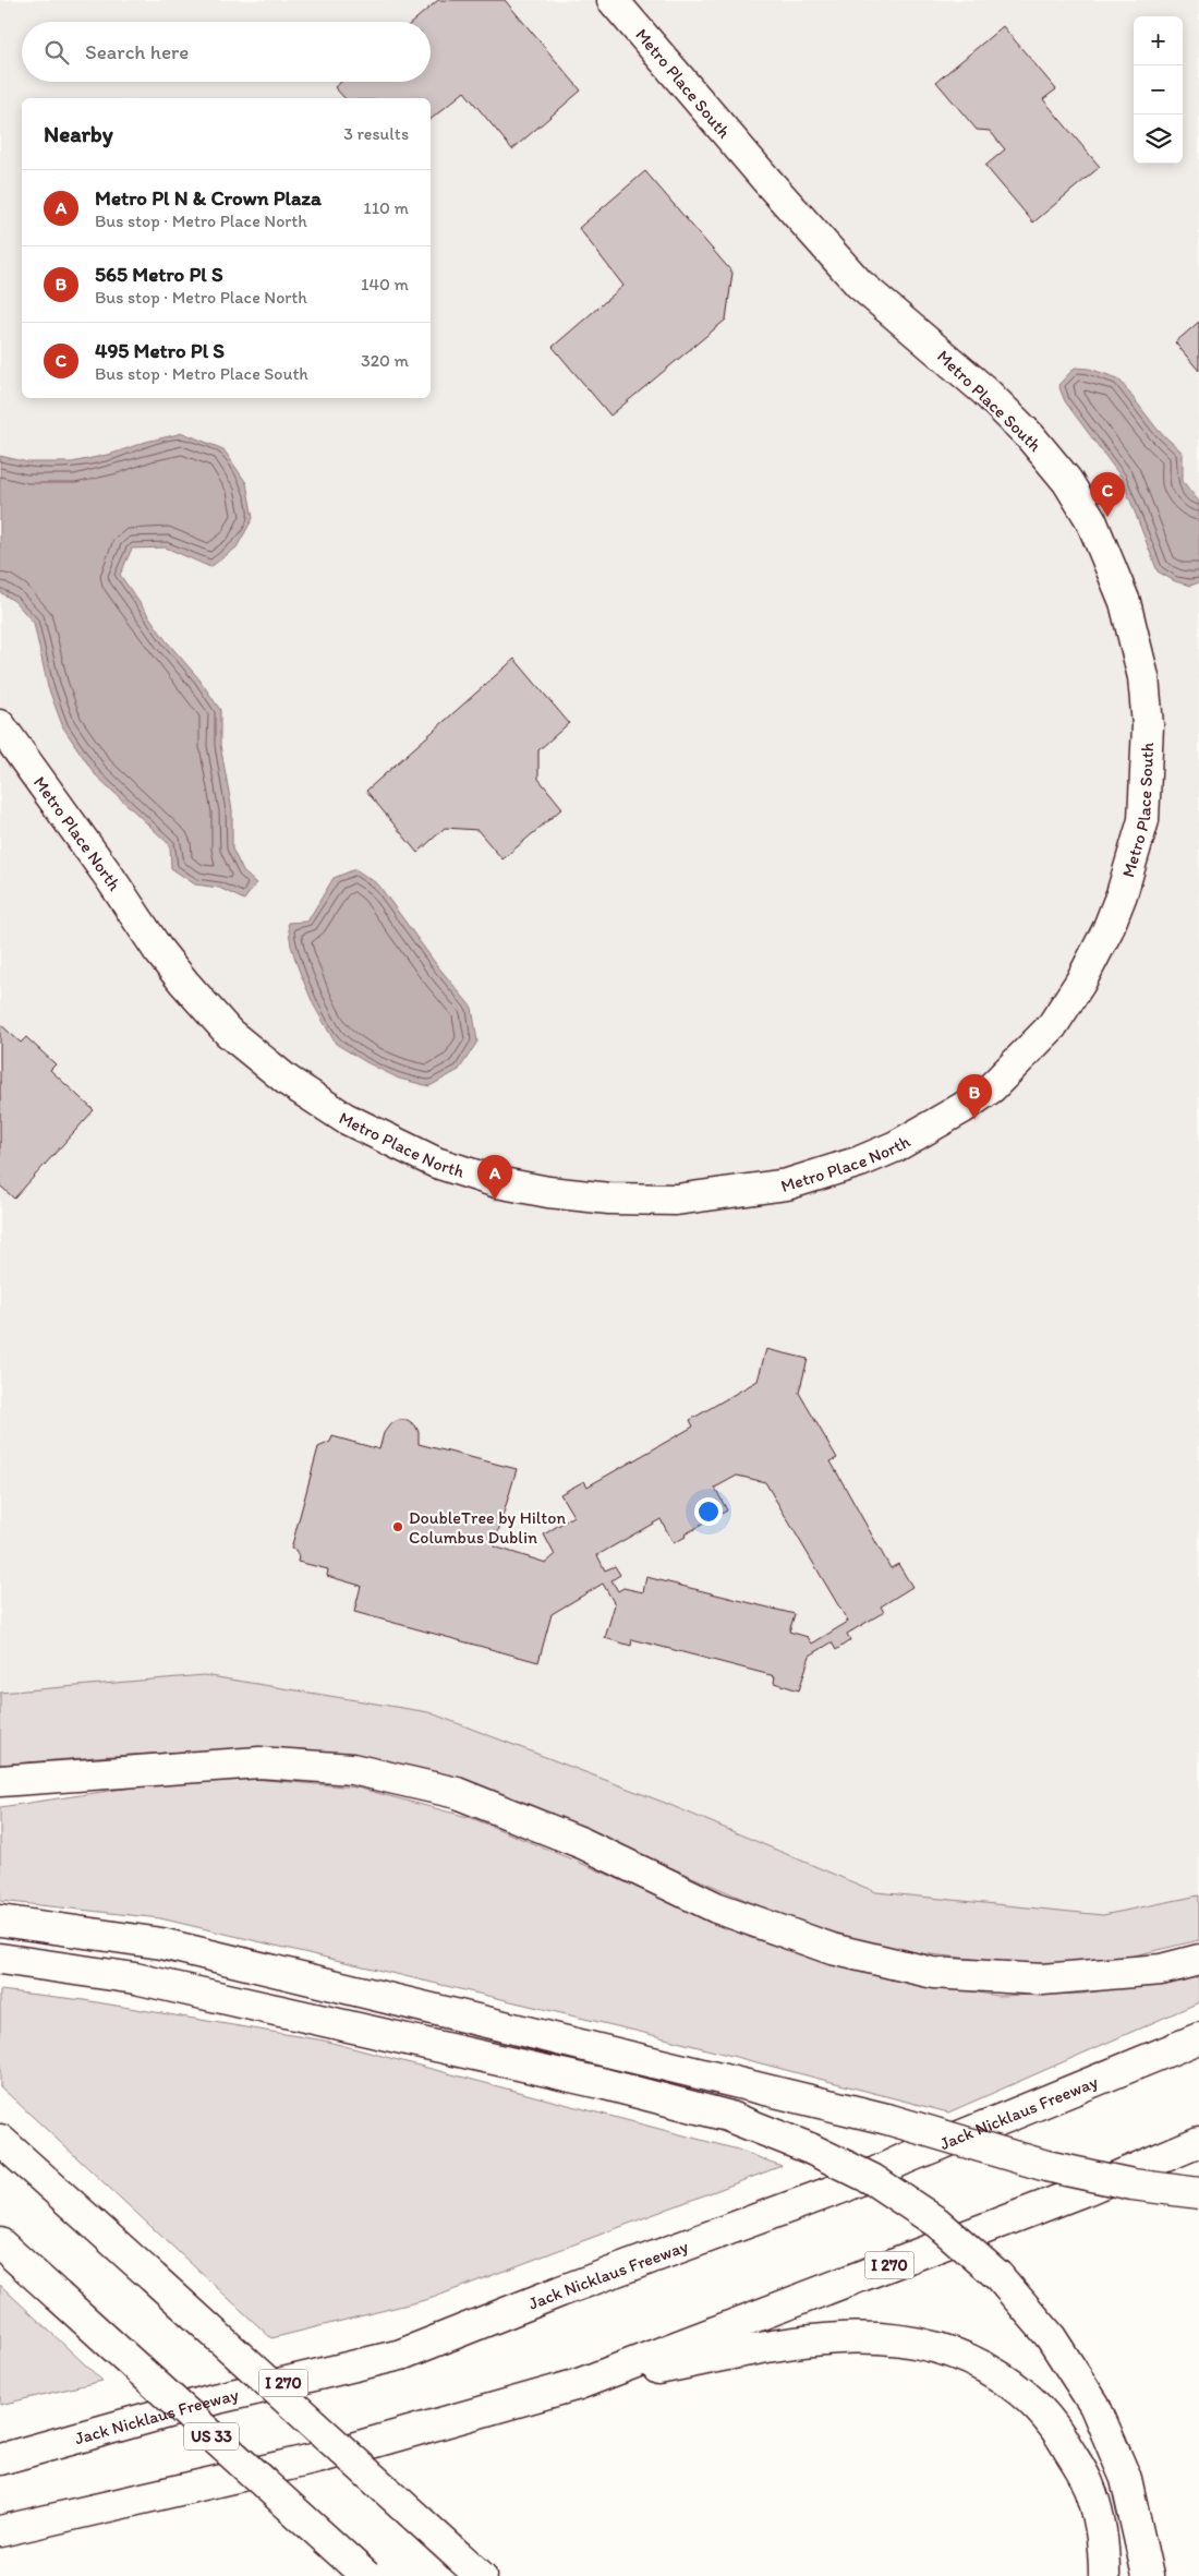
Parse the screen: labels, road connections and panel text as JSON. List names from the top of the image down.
{
  "streets": {
    "main road": [
      "Metro Place South",
      "Metro Place North",
      "Jack Nicklaus Freeway",
      "I 270",
      "US 33"
    ]
  },
  "crossings": [
    ["Metro Place South", "Metro Place North"]
  ],
  "places": ["DoubleTree by Hilton Columbus Dublin"],
  "page": {
    "map_buttons": ["+", "−"],
    "search": "Search here",
    "heading": ["Nearby", "3 results"],
    "list": [
      {
        "mark": "A",
        "name": "Metro Pl N & Crown Plaza",
        "note": "Bus stop · Metro Place North",
        "value": "110 m"
      },
      {
        "mark": "B",
        "name": "565 Metro Pl S",
        "note": "Bus stop · Metro Place North",
        "value": "140 m"
      },
      {
        "mark": "C",
        "name": "495 Metro Pl S",
        "note": "Bus stop · Metro Place South",
        "value": "320 m"
      }
    ],
    "pins": ["C", "B", "A"]
  }
}
